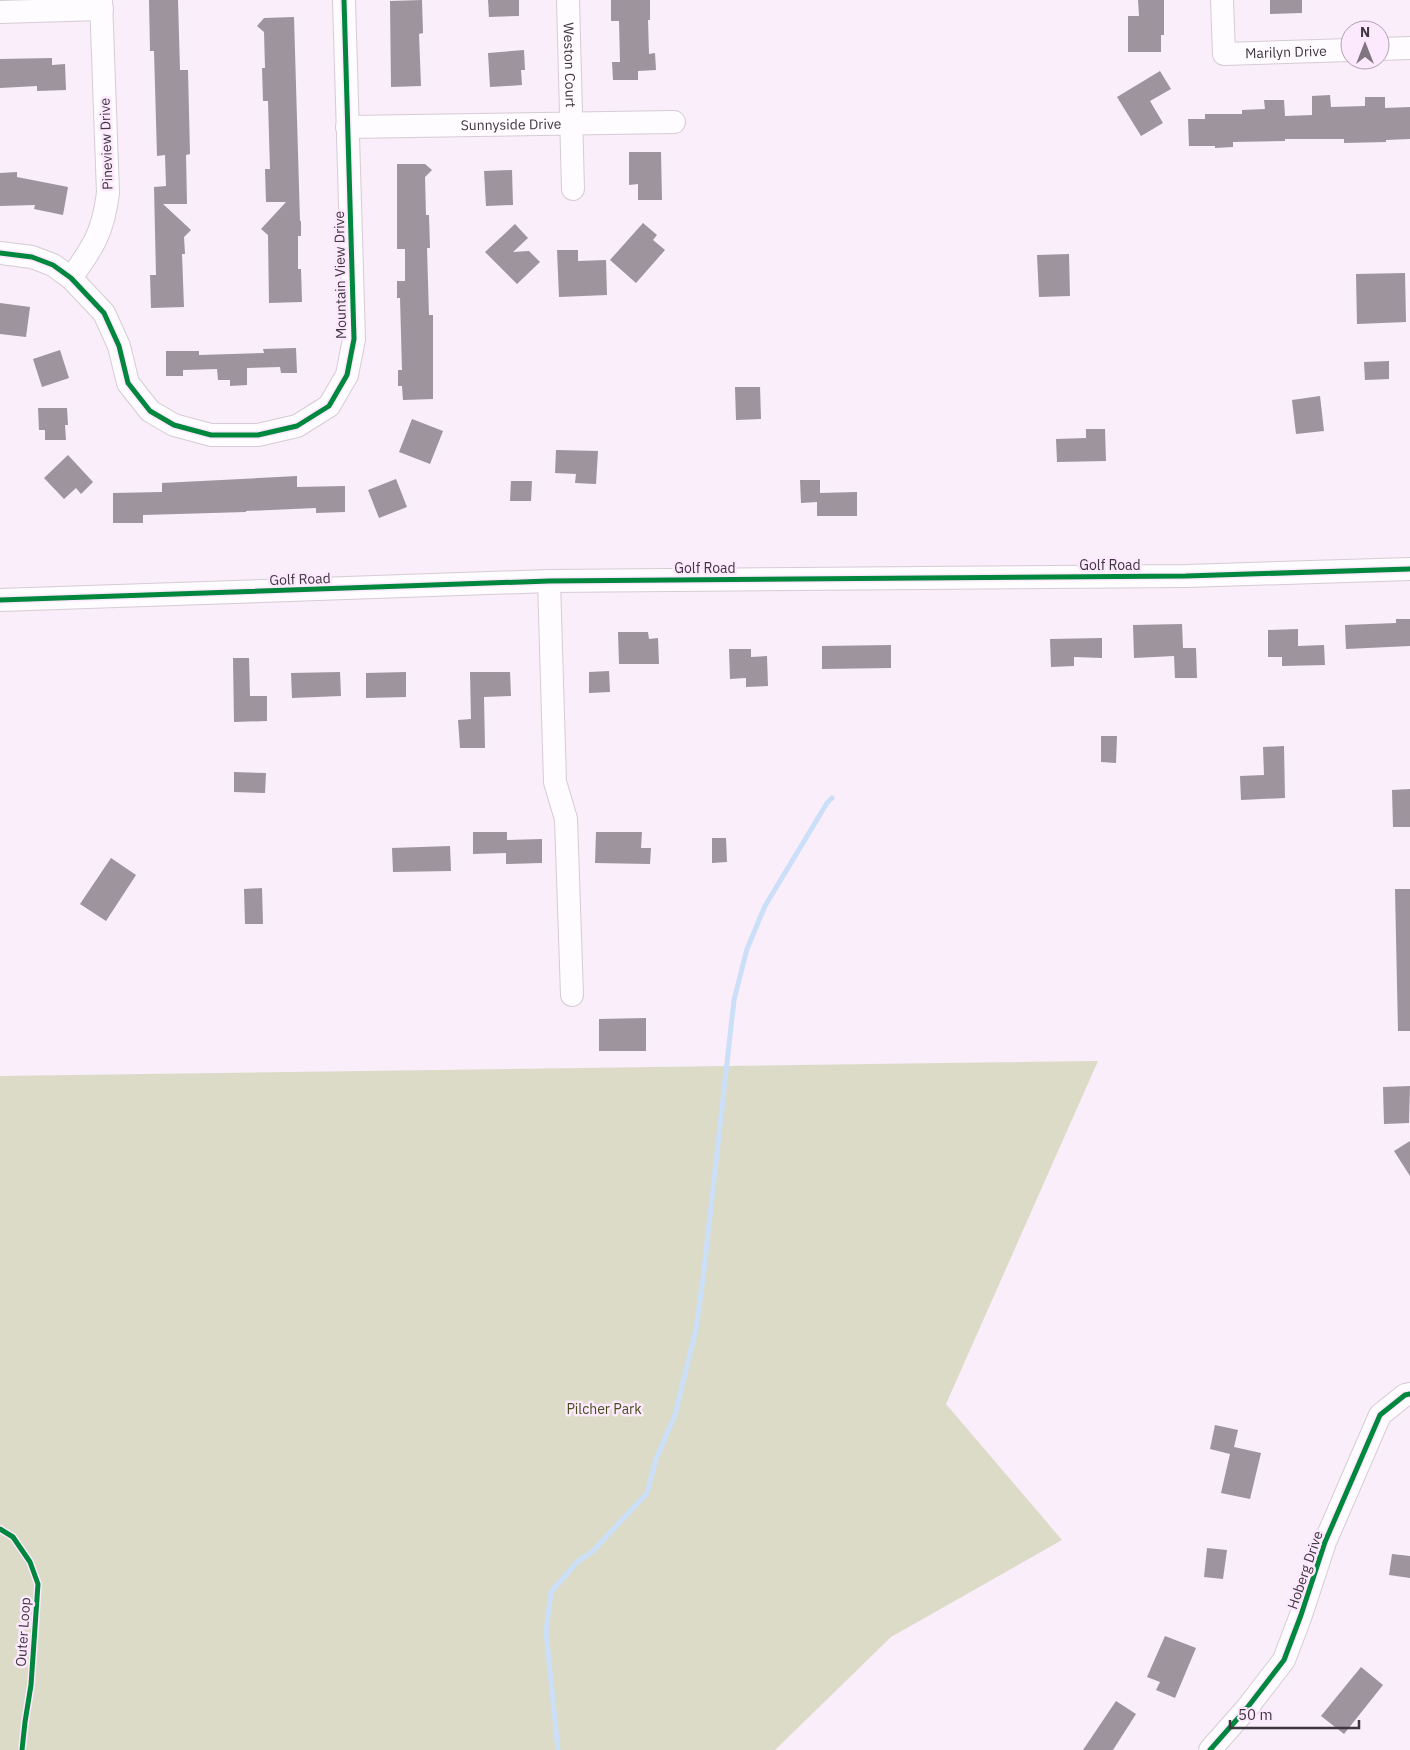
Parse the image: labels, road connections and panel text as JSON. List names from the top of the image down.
{
  "streets": {
    "street": [
      "Marilyn Drive",
      "Weston Court",
      "Sunnyside Drive",
      "Pineview Drive",
      "Mountain View Drive",
      "Golf Road",
      "Hoberg Drive"
    ],
    "cycle path": ["Outer Loop"]
  },
  "crossings": [
    ["Weston Court", "Sunnyside Drive"],
    ["Sunnyside Drive", "Mountain View Drive"],
    ["Pineview Drive", "Mountain View Drive"]
  ],
  "parks": ["Pilcher Park"],
  "scale_bar": "50 m",
  "north": "top"
}
